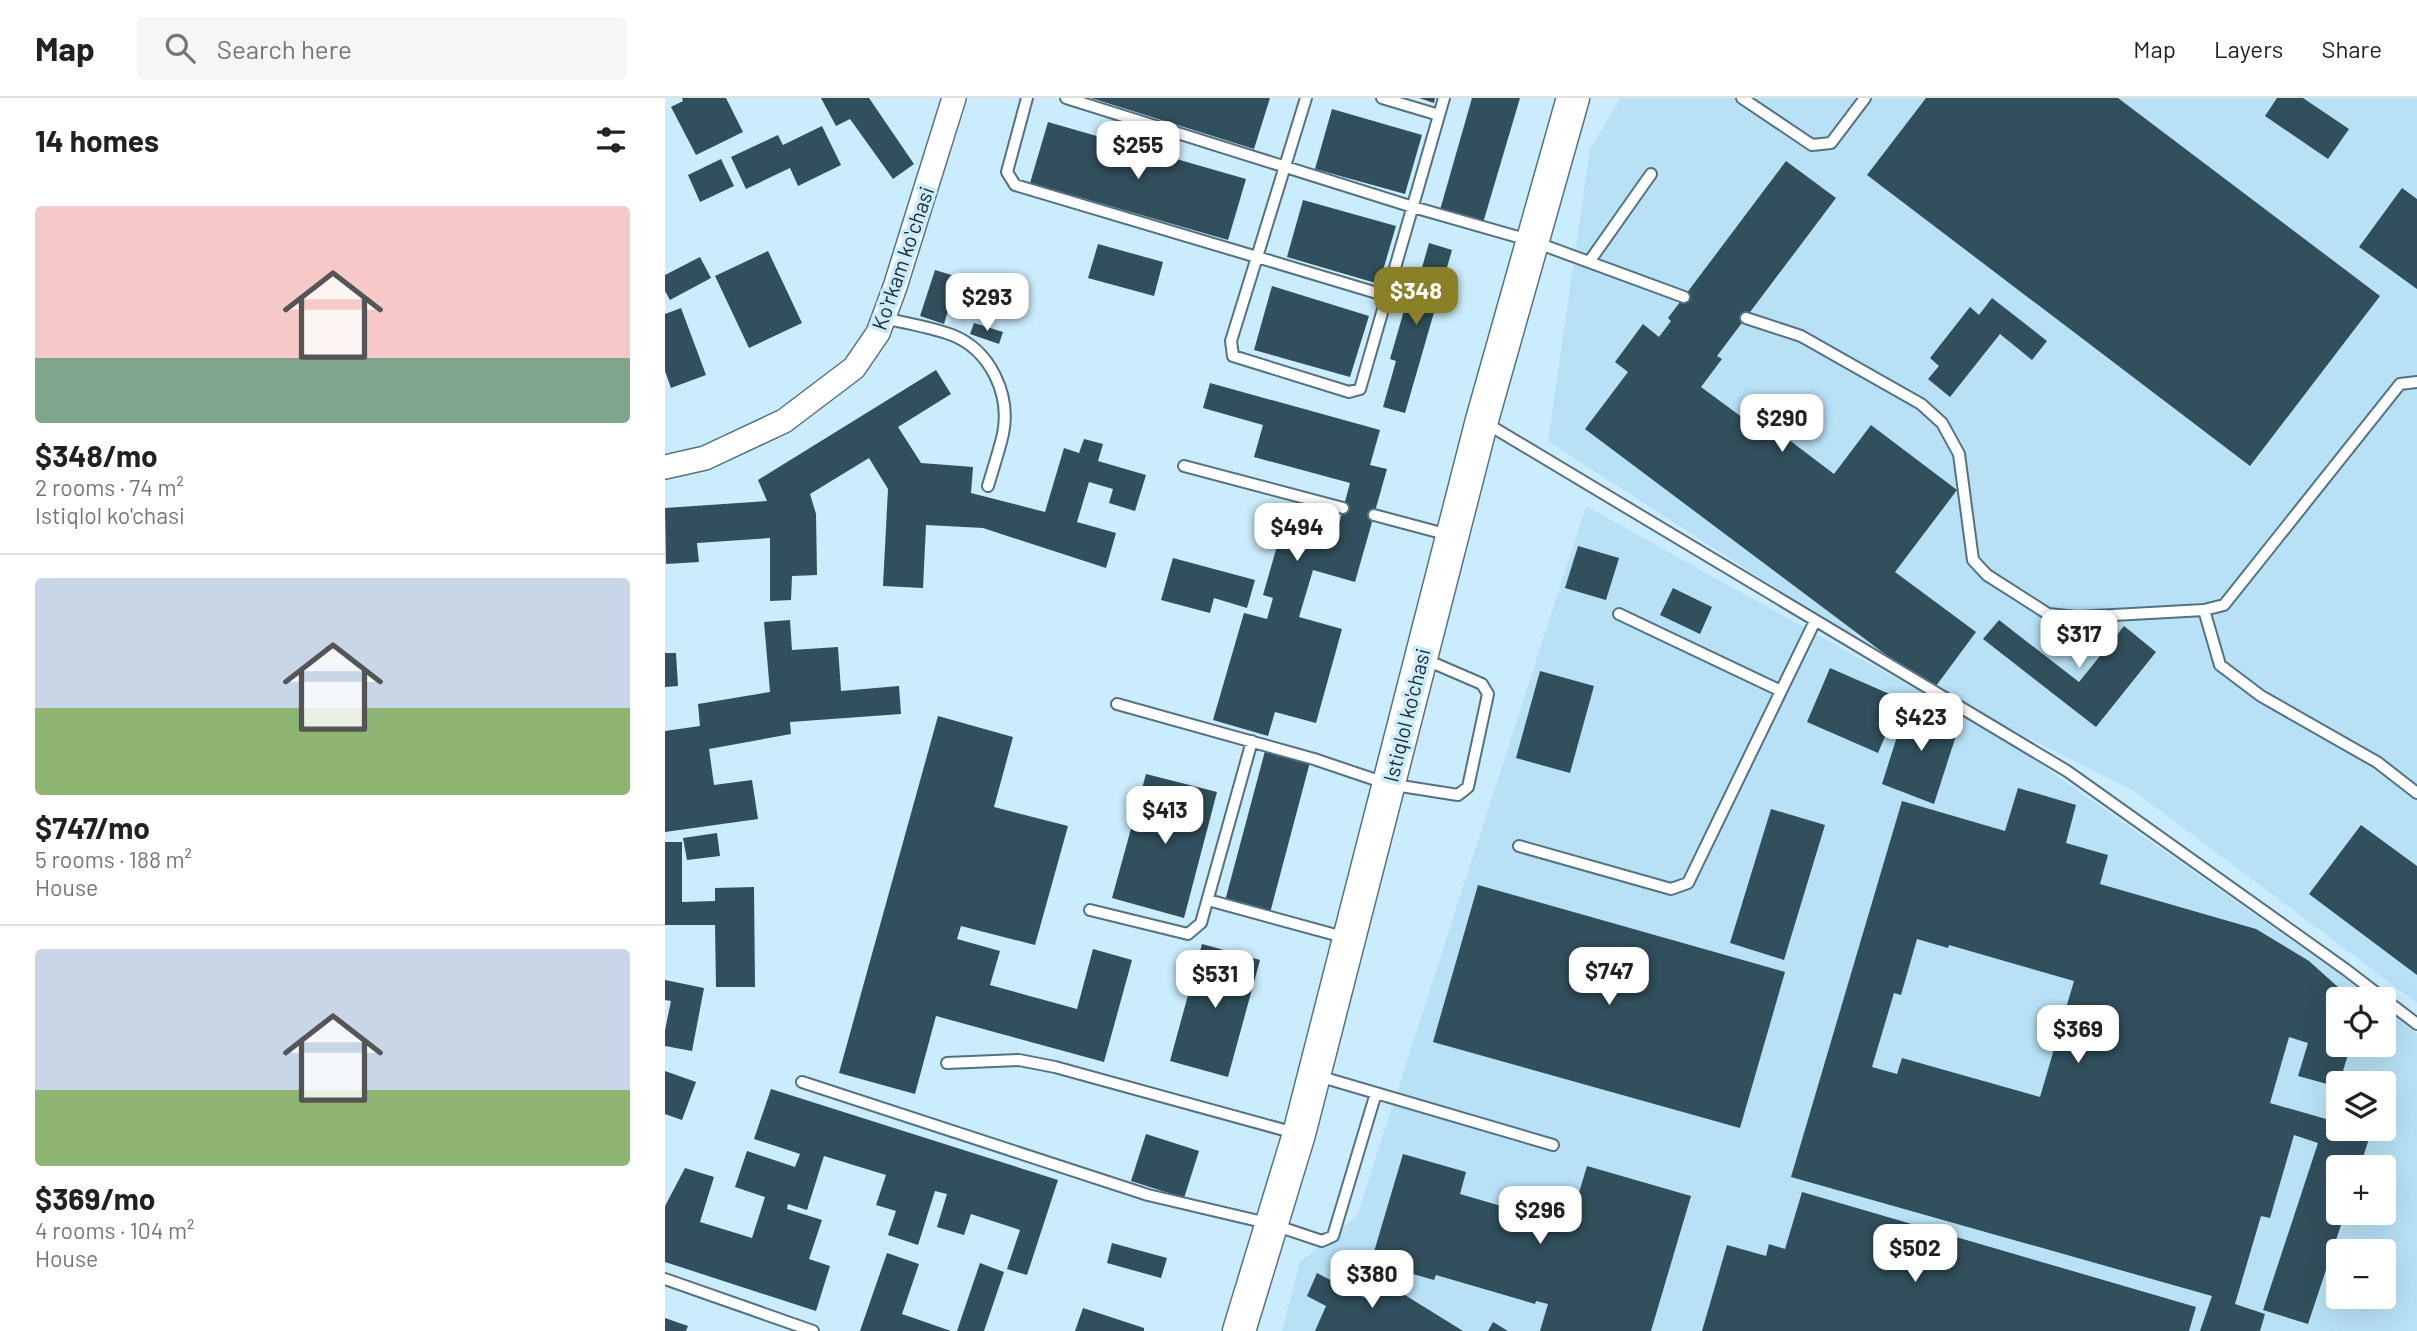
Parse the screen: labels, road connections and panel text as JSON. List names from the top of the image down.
{
  "streets": {
    "main road": ["Istiqlol ko'chasi"],
    "street": ["Koʻrkam koʻchasi"]
  },
  "page": {
    "header": "Map",
    "search": "Search here",
    "nav": ["Map", "Layers", "Share"],
    "heading": "14 homes",
    "price": [
      "$255",
      "$348",
      "$293",
      "$290",
      "$494",
      "$317",
      "$423",
      "$413",
      "$747",
      "$531",
      "$369",
      "$296",
      "$502",
      "$380"
    ],
    "list": [
      {
        "name": "$348/mo",
        "note": "2 rooms · 74 m² · Istiqlol ko'chasi"
      },
      {
        "name": "$747/mo",
        "note": "5 rooms · 188 m² · House"
      },
      {
        "name": "$369/mo",
        "note": "4 rooms · 104 m² · House"
      }
    ],
    "map_buttons": ["+", "−"]
  }
}
